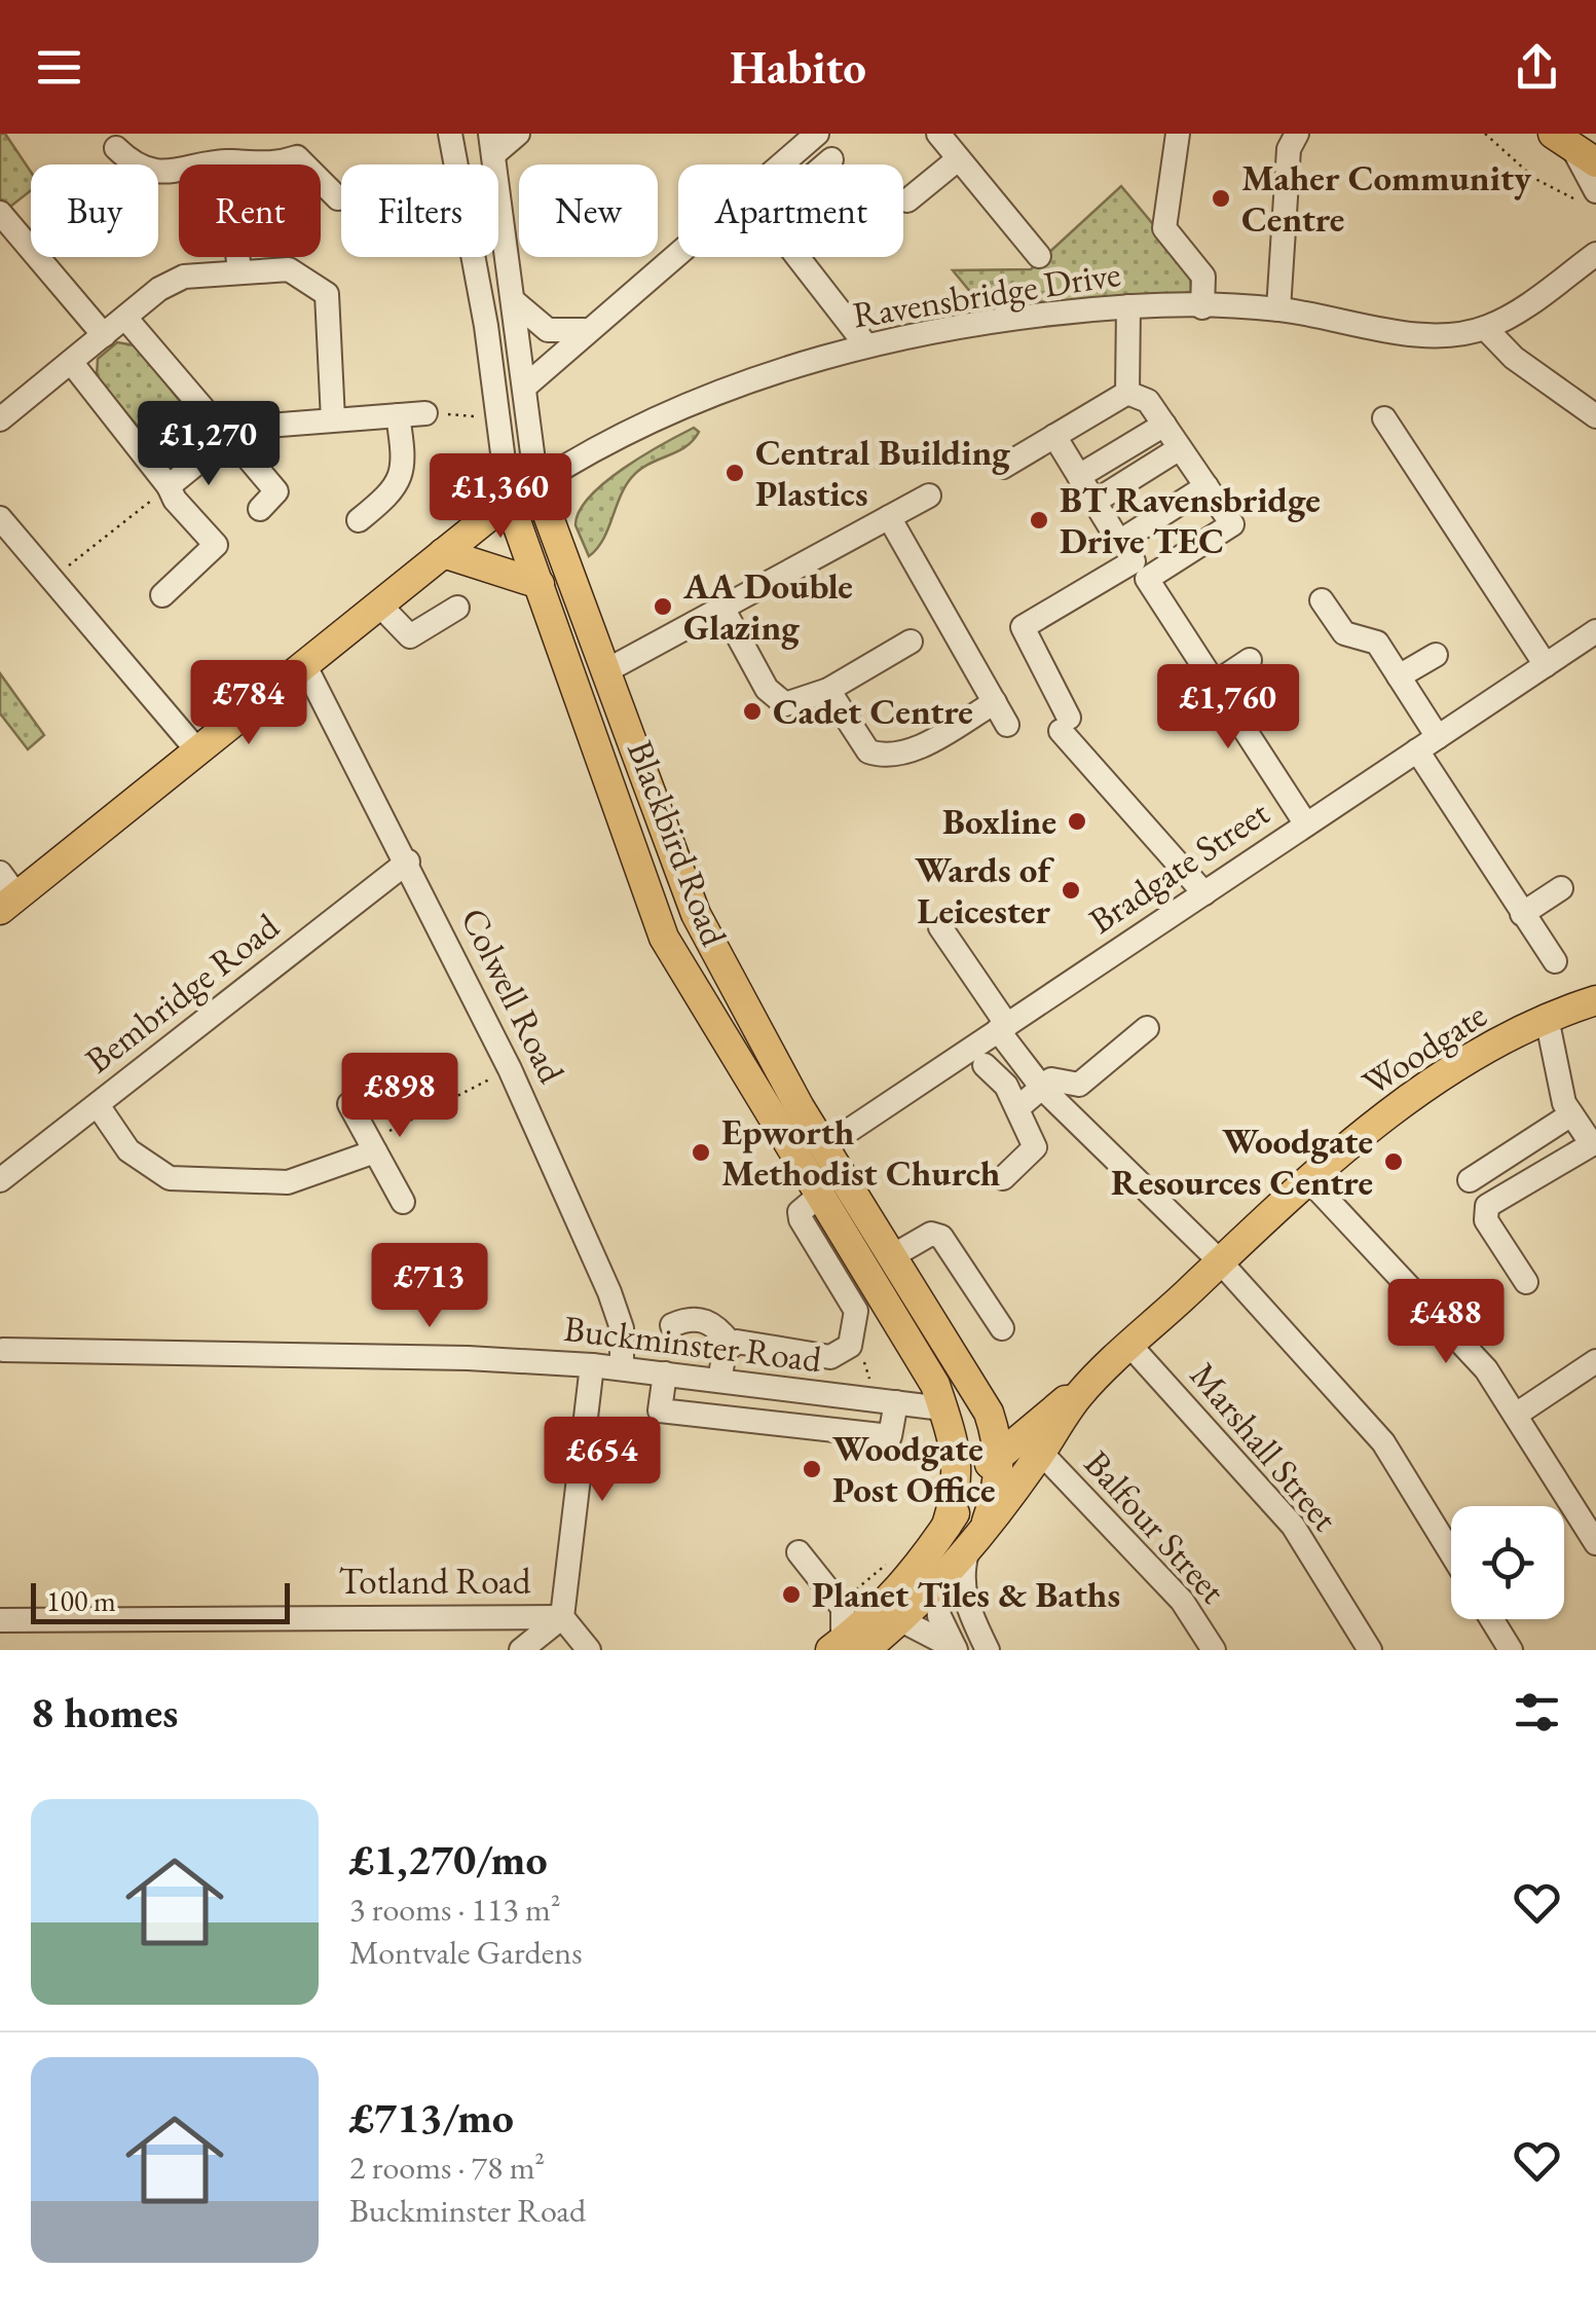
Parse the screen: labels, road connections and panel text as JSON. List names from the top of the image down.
{
  "streets": {
    "main road": ["Blackbird Road", "Woodgate"],
    "street": [
      "Ravensbridge Drive",
      "Bradgate Street",
      "Bembridge Road",
      "Colwell Road",
      "Buckminster Road",
      "Marshall Street",
      "Balfour Street",
      "Totland Road"
    ]
  },
  "crossings": [
    ["Ravensbridge Drive", "Blackbird Road"],
    ["Blackbird Road", "Bradgate Street"],
    ["Blackbird Road", "Woodgate"],
    ["Blackbird Road", "Buckminster Road"],
    ["Bembridge Road", "Colwell Road"],
    ["Colwell Road", "Buckminster Road"],
    ["Woodgate", "Marshall Street"],
    ["Woodgate", "Balfour Street"]
  ],
  "places": [
    "Maher Community Centre",
    "Central Building Plastics",
    "BT Ravensbridge Drive TEC",
    "AA Double Glazing",
    "Cadet Centre",
    "Boxline",
    "Wards of Leicester",
    "Epworth Methodist Church",
    "Woodgate Resources Centre",
    "Woodgate Post Office",
    "Planet Tiles & Baths"
  ],
  "scale_bar": "100 m",
  "page": {
    "header": "Habito",
    "chip": [
      "Buy",
      "Rent",
      "Filters",
      "New",
      "Apartment"
    ],
    "price": [
      "£1,270",
      "£1,360",
      "£784",
      "£1,760",
      "£898",
      "£713",
      "£488",
      "£654"
    ],
    "scale": "100 m",
    "heading": "8 homes",
    "list": [
      {
        "name": "£1,270/mo",
        "note": "3 rooms · 113 m² · Montvale Gardens"
      },
      {
        "name": "£713/mo",
        "note": "2 rooms · 78 m² · Buckminster Road"
      }
    ]
  }
}
